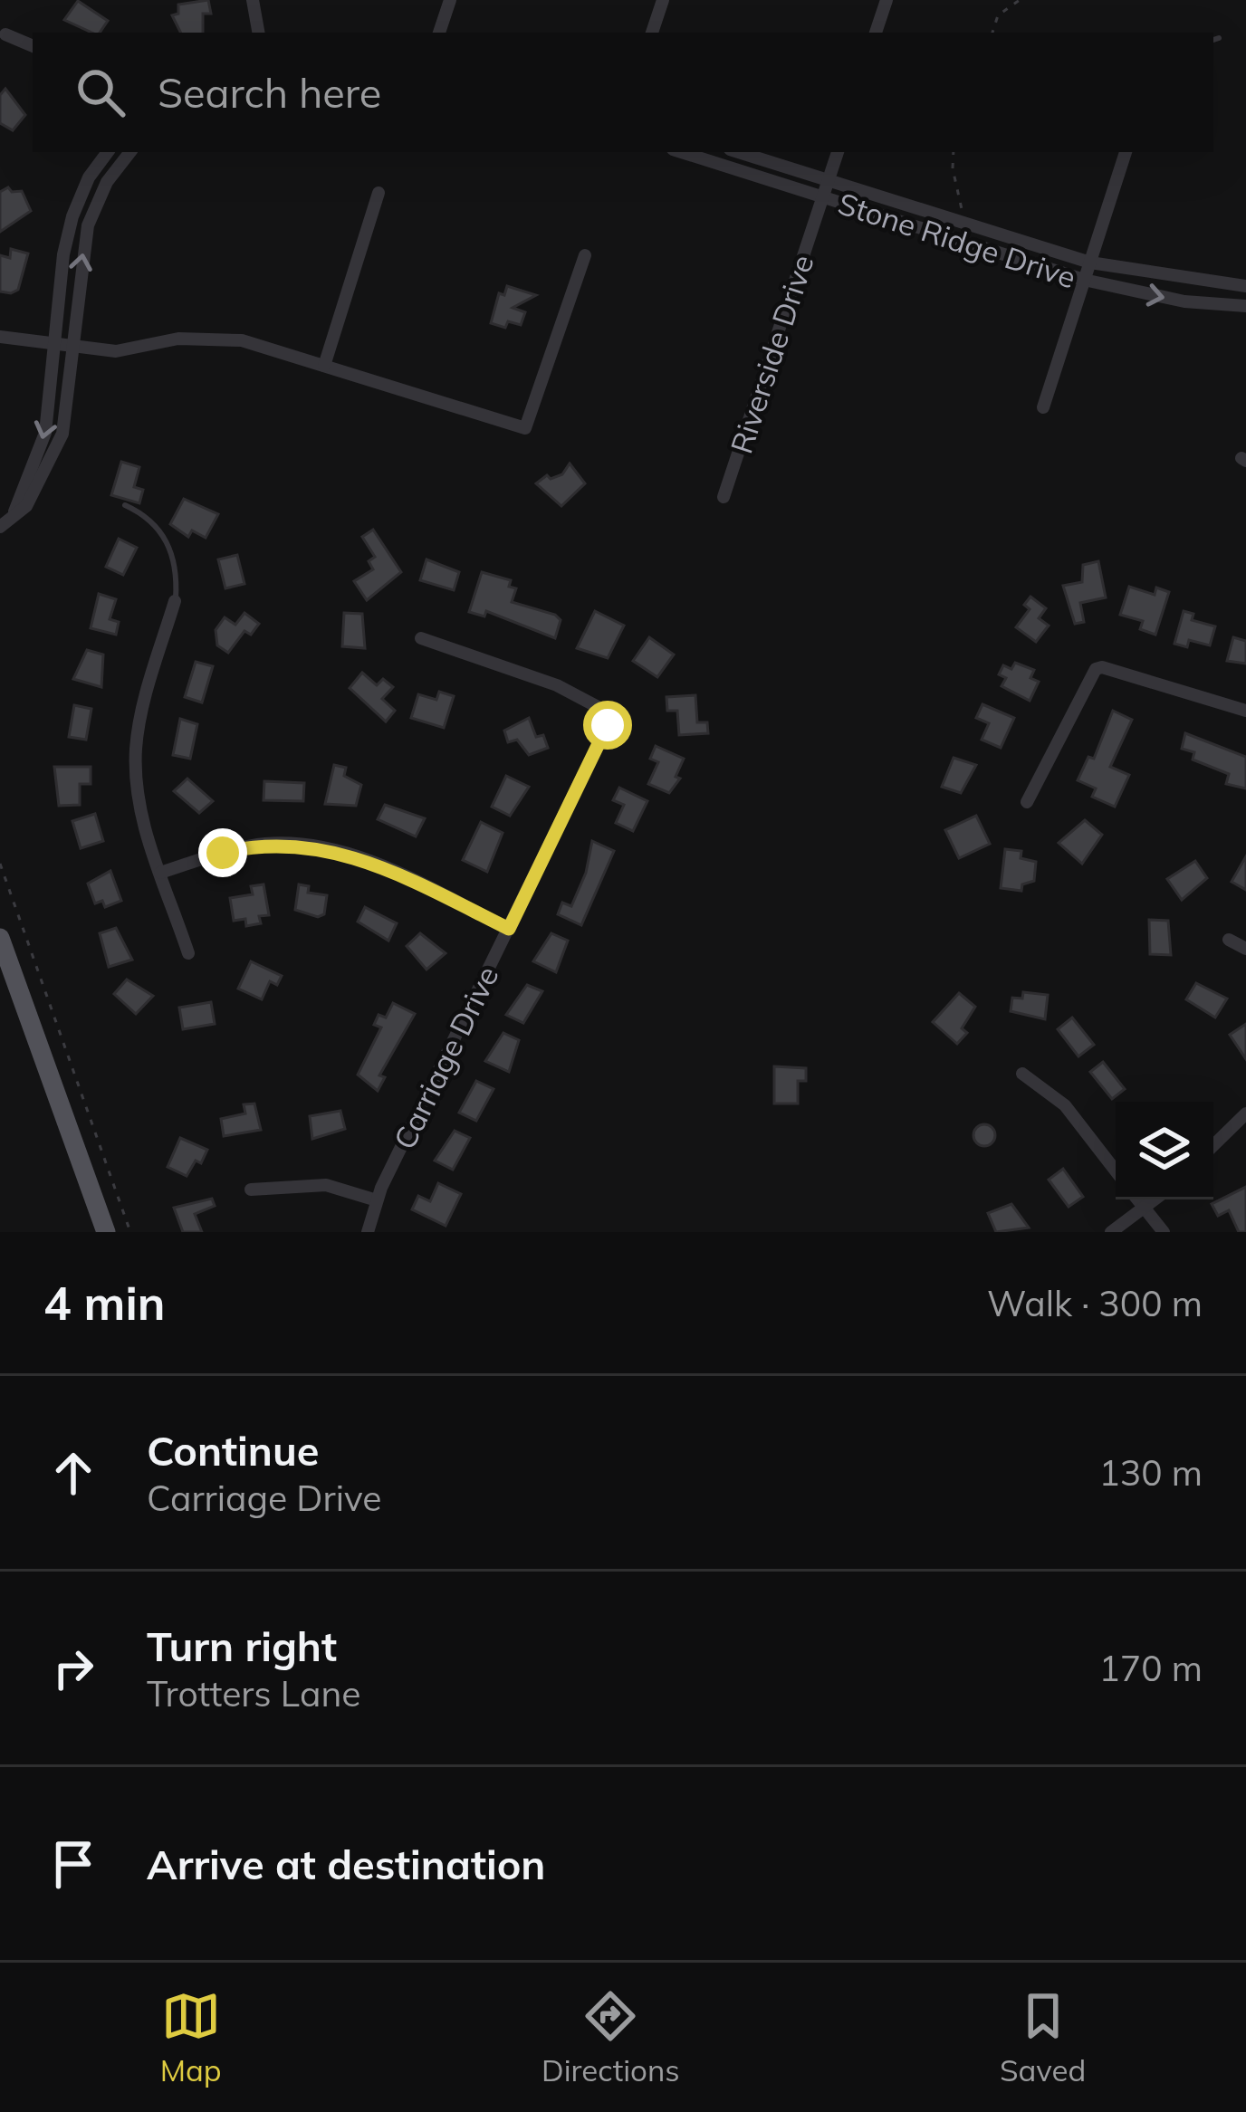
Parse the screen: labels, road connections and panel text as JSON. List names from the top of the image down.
{
  "streets": {
    "street": ["Stone Ridge Drive", "Riverside Drive", "Carriage Drive"]
  },
  "crossings": [
    ["Stone Ridge Drive", "Riverside Drive"]
  ],
  "page": {
    "search": "Search here",
    "heading": ["4 min", "Walk · 300 m"],
    "list": [
      ["Continue", "Carriage Drive", "130 m"],
      ["Turn right", "Trotters Lane", "170 m"],
      "Arrive at destination"
    ],
    "nav": ["Map", "Directions", "Saved"]
  }
}
